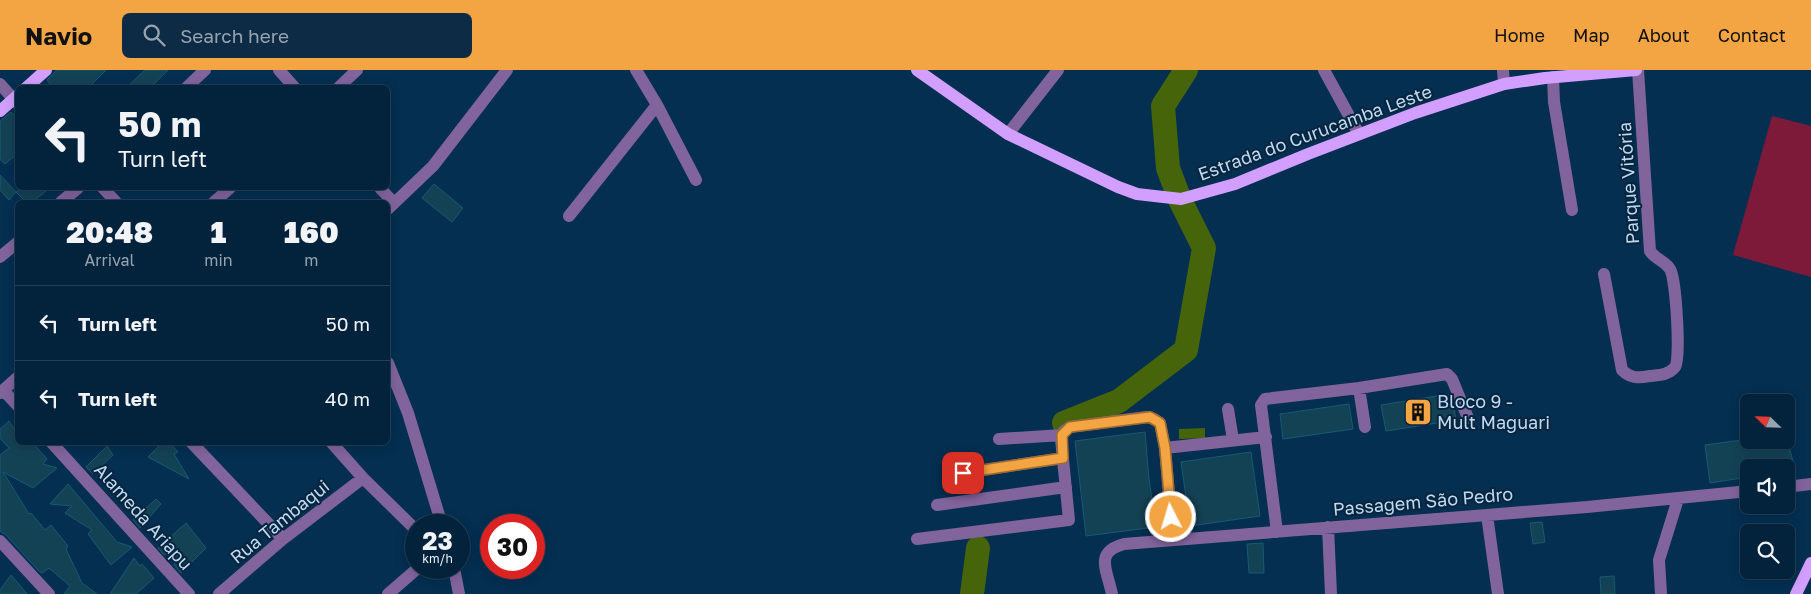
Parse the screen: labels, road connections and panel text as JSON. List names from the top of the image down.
{
  "streets": {
    "main road": ["Estrada do Curucamba Leste"],
    "street": [
      "Parque Vitória",
      "Passagem São Pedro",
      "Alameda Ariapu",
      "Rua Tambaqui"
    ]
  },
  "crossings": [
    ["Estrada do Curucamba Leste", "Parque Vitória"]
  ],
  "places": {
    "building": ["Bloco 9 - Mult Maguari"]
  },
  "north": "top left",
  "page": {
    "header": "Navio",
    "search": "Search here",
    "nav": [
      "Home",
      "Map",
      "About",
      "Contact"
    ],
    "turn": ["50 m", "Turn left"],
    "eta": [
      "20:48",
      "Arrival",
      "1",
      "min",
      "160",
      "m"
    ],
    "list": [
      {
        "name": "Turn left",
        "value": "50 m"
      },
      {
        "name": "Turn left",
        "value": "40 m"
      }
    ],
    "speed": "23 km/h",
    "limit": "30"
  }
}
